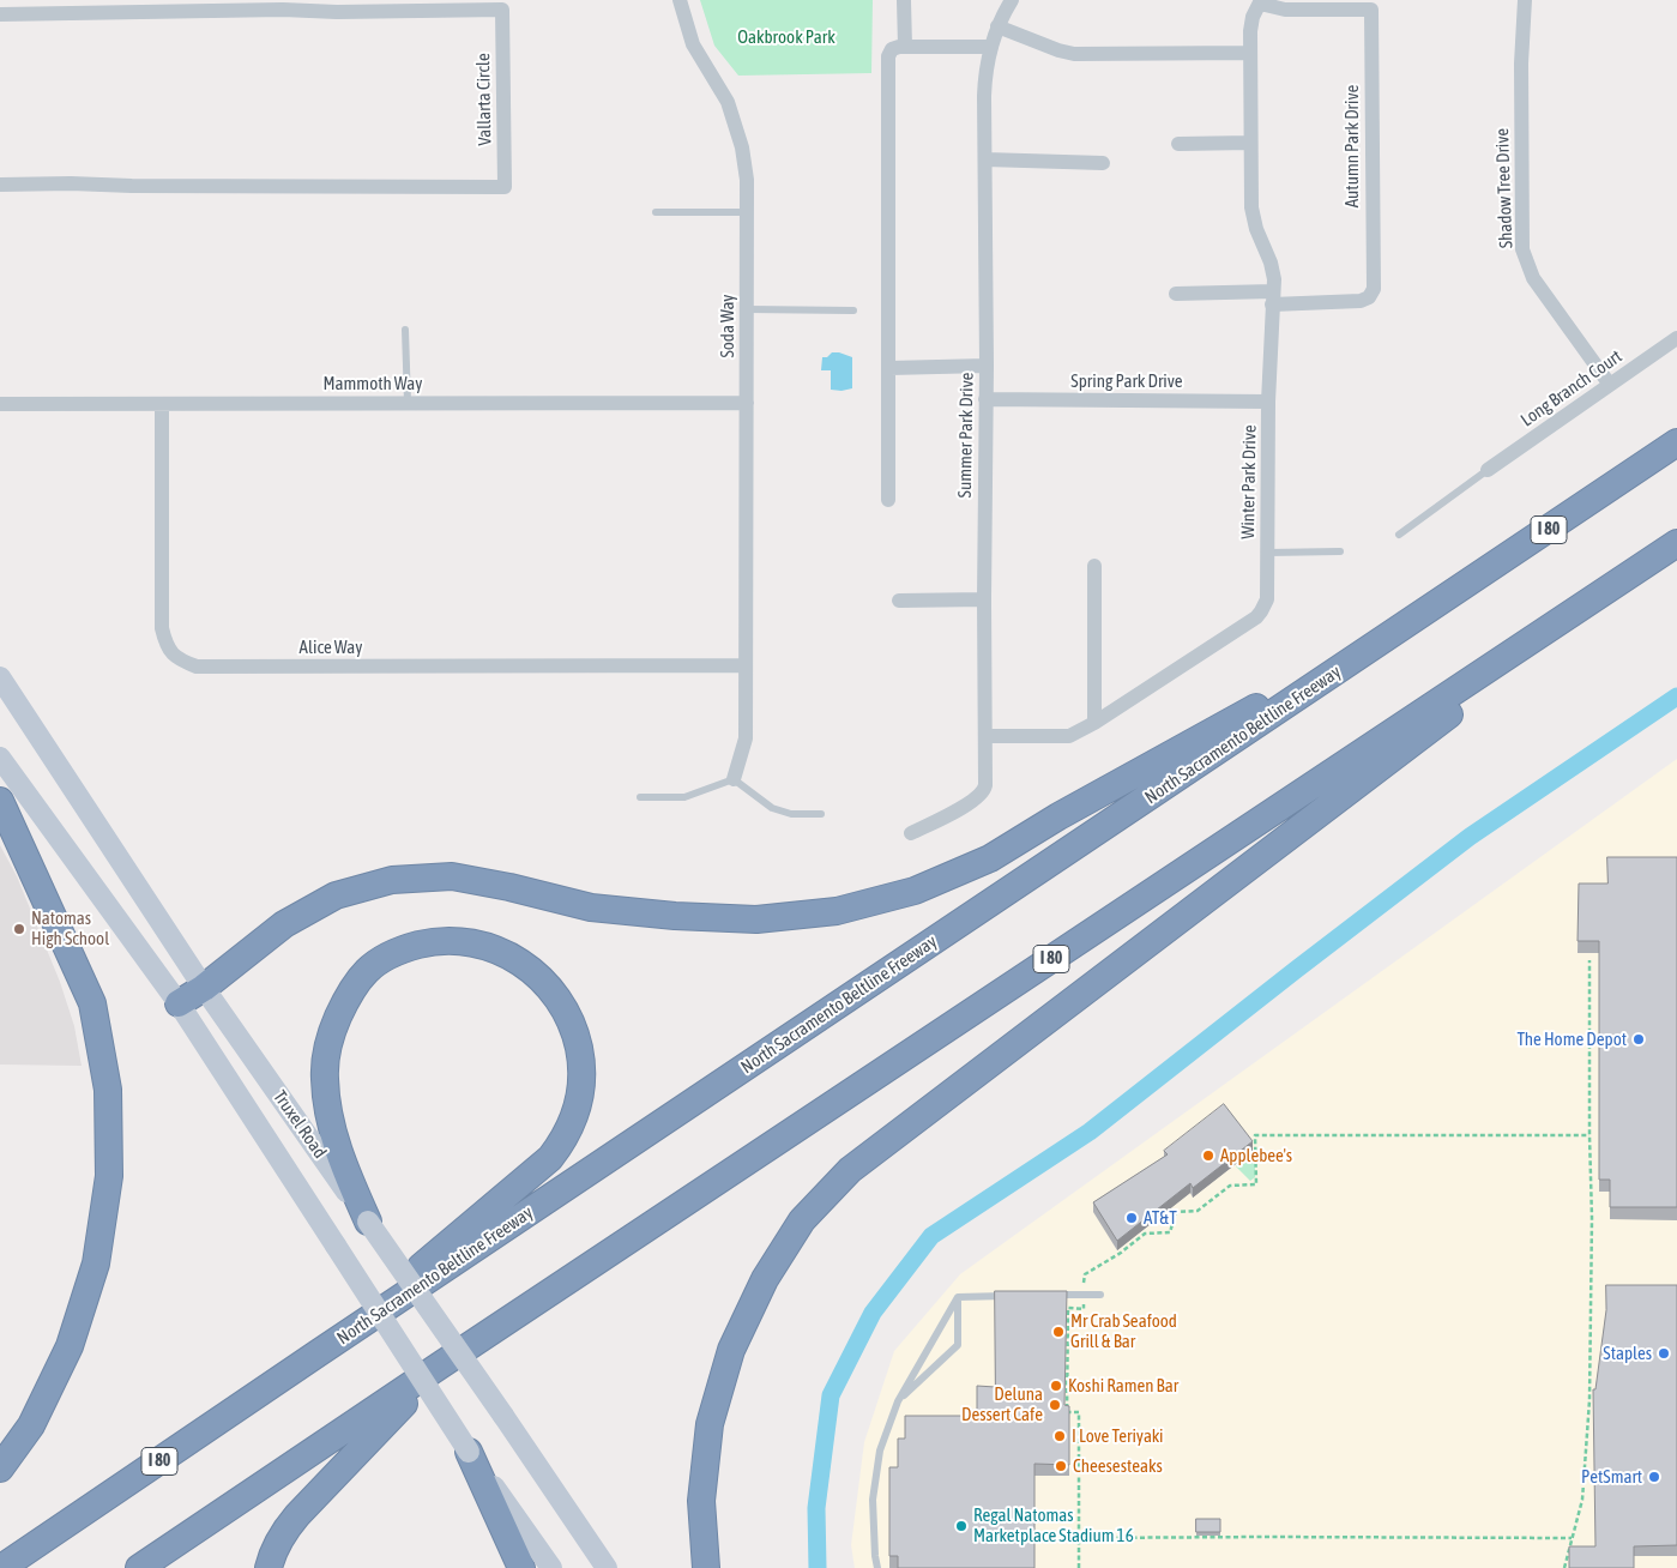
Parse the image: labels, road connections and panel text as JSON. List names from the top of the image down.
{
  "streets": {
    "highway": ["I 80", "North Sacramento Beltline Freeway"],
    "main road": ["Truxel Road"],
    "street": [
      "Vallarta Circle",
      "Autumn Park Drive",
      "Shadow Tree Drive",
      "Soda Way",
      "Spring Park Drive",
      "Mammoth Way",
      "Long Branch Court",
      "Summer Park Drive",
      "Winter Park Drive",
      "Alice Way"
    ]
  },
  "crossings": [
    ["Autumn Park Drive", "Winter Park Drive"],
    ["Shadow Tree Drive", "Long Branch Court"],
    ["Soda Way", "Mammoth Way"],
    ["Soda Way", "Alice Way"],
    ["Spring Park Drive", "Summer Park Drive"],
    ["Spring Park Drive", "Winter Park Drive"],
    ["Mammoth Way", "Alice Way"],
    ["Summer Park Drive", "Winter Park Drive"]
  ],
  "parks": ["Oakbrook Park"],
  "places": [
    "Natomas High School",
    "The Home Depot",
    "Applebee's",
    "AT&T",
    "Mr Crab Seafood Grill & Bar",
    "Staples",
    "Koshi Ramen Bar",
    "Deluna Dessert Cafe",
    "I Love Teriyaki",
    "Cheesesteaks",
    "PetSmart",
    "Regal Natomas Marketplace Stadium 16"
  ]
}
